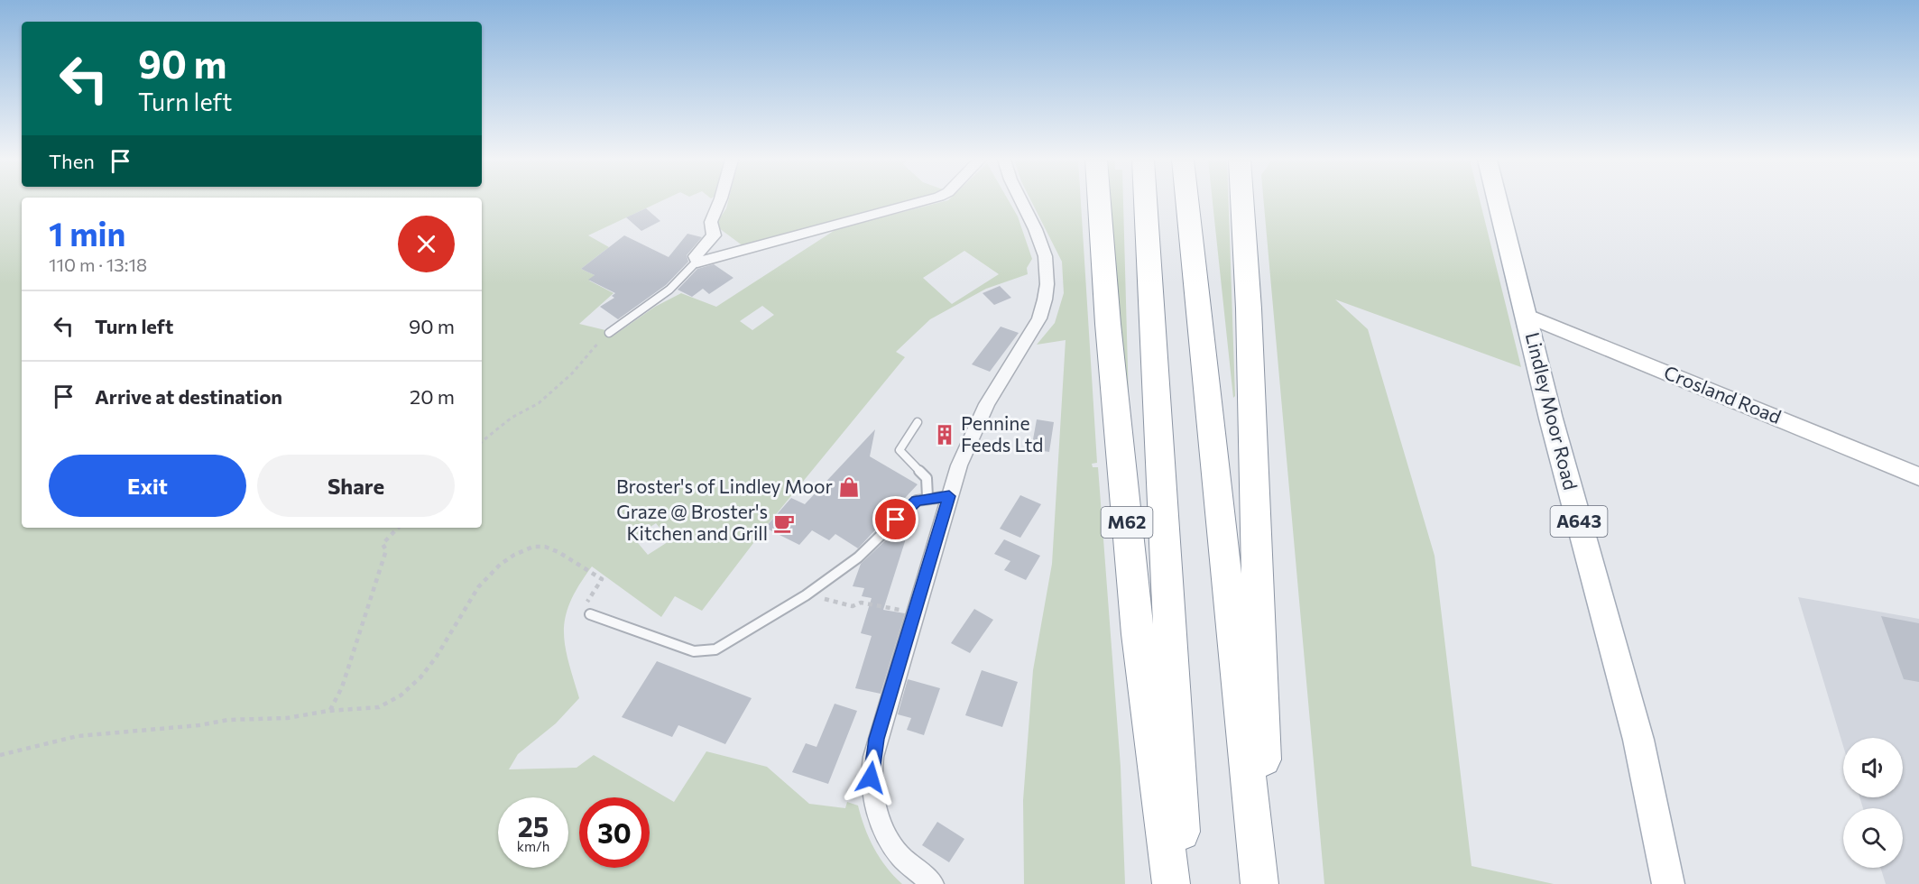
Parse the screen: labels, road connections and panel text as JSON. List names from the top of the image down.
{
  "streets": {
    "highway": ["M62"],
    "main road": ["Lindley Moor Road", "A643"],
    "street": ["Crosland Road"]
  },
  "crossings": [
    ["Crosland Road", "Lindley Moor Road"]
  ],
  "places": {
    "building": ["Pennine Feeds Ltd"],
    "shop": ["Broster's of Lindley Moor"],
    "cafe": ["Graze @ Broster's Kitchen and Grill"]
  },
  "page": {
    "turn": ["90 m", "Turn left"],
    "then": "Then",
    "heading": ["1 min", "110 m · 13:18"],
    "list": [
      {
        "name": "Turn left",
        "value": "90 m"
      },
      {
        "name": "Arrive at destination",
        "value": "20 m"
      }
    ],
    "buttons": ["Exit", "Share"],
    "speed": "25 km/h",
    "limit": "30"
  }
}
